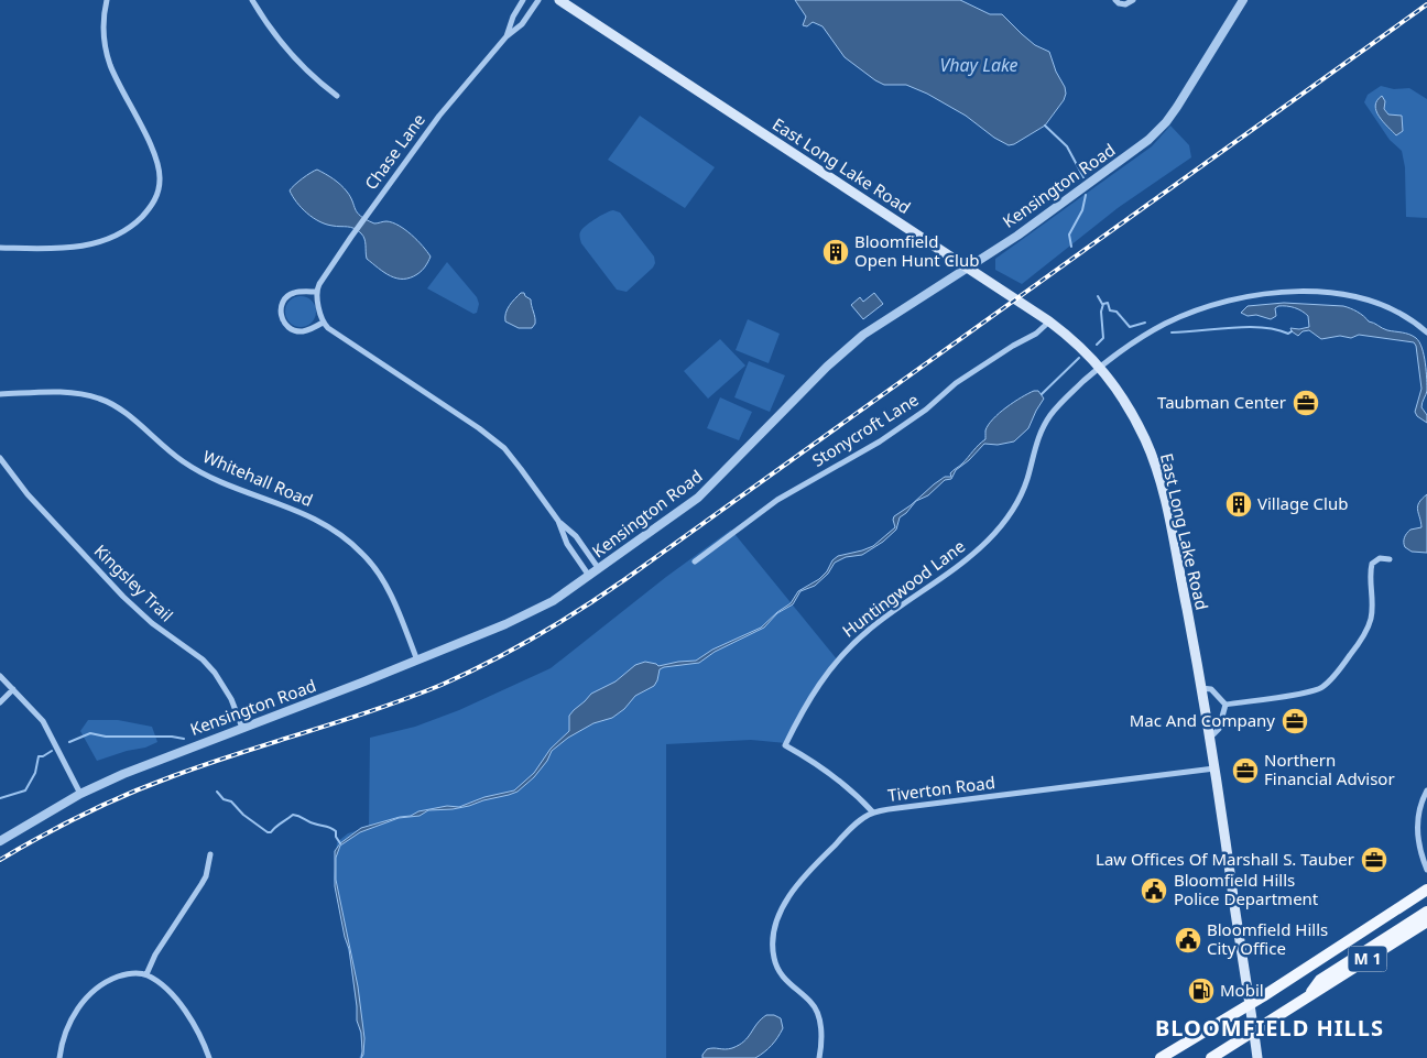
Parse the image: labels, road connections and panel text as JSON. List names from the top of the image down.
{
  "streets": {
    "main road": ["East Long Lake Road", "M 1"],
    "street": [
      "Chase Lane",
      "Kensington Road",
      "Stonycroft Lane",
      "Whitehall Road",
      "Kingsley Trail",
      "Huntingwood Lane",
      "Tiverton Road"
    ]
  },
  "crossings": [
    ["East Long Lake Road", "Kensington Road"],
    ["East Long Lake Road", "Stonycroft Lane"],
    ["East Long Lake Road", "Huntingwood Lane"],
    ["East Long Lake Road", "Tiverton Road"],
    ["East Long Lake Road", "M 1"],
    ["Kensington Road", "Whitehall Road"],
    ["Kensington Road", "Kingsley Trail"],
    ["Huntingwood Lane", "Tiverton Road"]
  ],
  "districts": ["BLOOMFIELD HILLS"],
  "water": ["Vhay Lake"],
  "places": {
    "building": ["Bloomfield Open Hunt Club", "Village Club"],
    "office": [
      "Taubman Center",
      "Mac And Company",
      "Northern Financial Advisor",
      "Law Offices Of Marshall S. Tauber"
    ],
    "public building": ["Bloomfield Hills Police Department", "Bloomfield Hills City Office"],
    "fuel station": ["Mobil"]
  }
}
